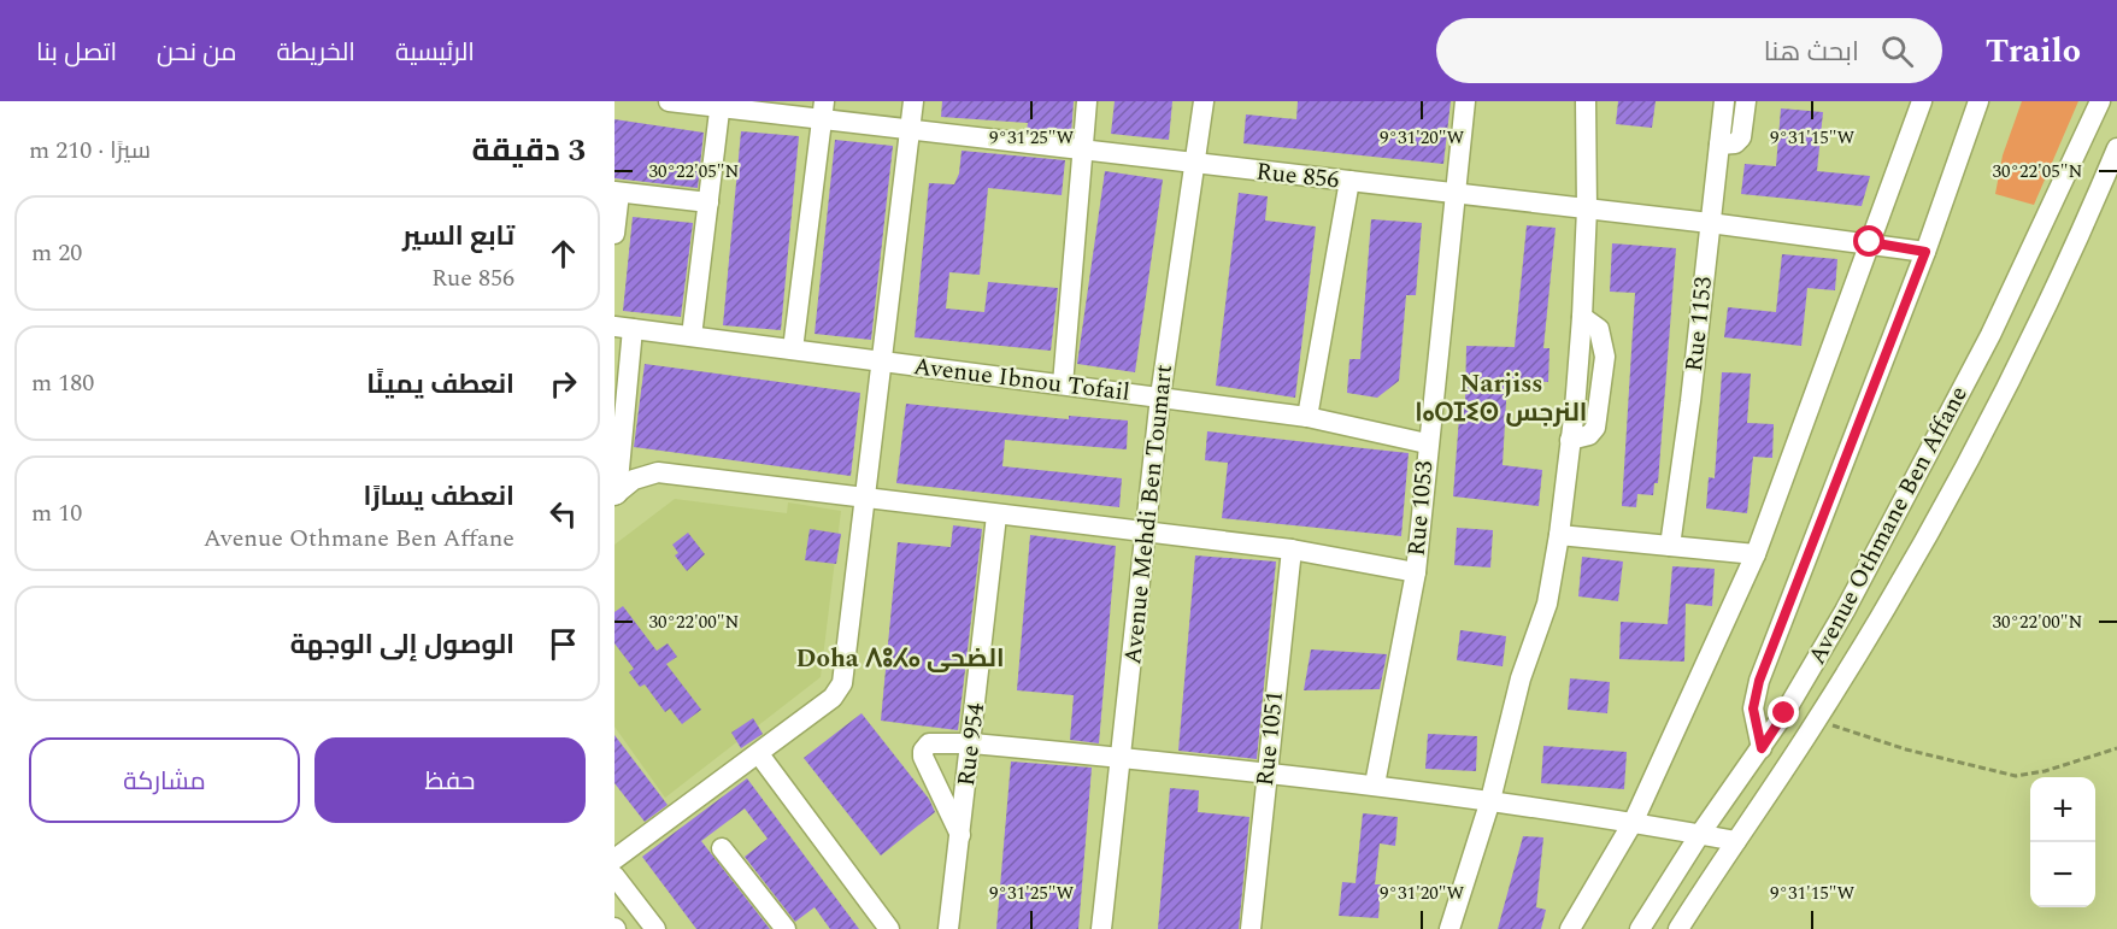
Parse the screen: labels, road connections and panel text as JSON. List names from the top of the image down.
{
  "streets": {
    "street": [
      "Rue 856",
      "Rue 1153",
      "Avenue Ibnou Tofail",
      "Rue 1053",
      "Avenue Mehdi Ben Toumart",
      "Avenue Othmane Ben Affane",
      "Rue 1051",
      "Rue 954"
    ]
  },
  "crossings": [
    ["Rue 856", "Rue 1153"],
    ["Rue 856", "Rue 1053"],
    ["Rue 856", "Avenue Mehdi Ben Toumart"],
    ["Avenue Ibnou Tofail", "Rue 1053"],
    ["Avenue Ibnou Tofail", "Avenue Mehdi Ben Toumart"]
  ],
  "districts": ["Narjiss ⵏⴰⵔⵊⵉⵙ النرجس", "Doha ⴷⵓⵃⴰ الضحى"],
  "page": {
    "header": "Trailo",
    "search": "ابحث هنا",
    "nav": [
      "الرئيسية",
      "الخريطة",
      "من نحن",
      "اتصل بنا"
    ],
    "heading": ["3 دقيقة", "سيرًا · 210 m"],
    "list": [
      ["تابع السير", "Rue 856", "20 m"],
      ["انعطف يمينًا", "180 m"],
      ["انعطف يسارًا", "Avenue Othmane Ben Affane", "10 m"],
      "الوصول إلى الوجهة"
    ],
    "buttons": ["حفظ", "مشاركة"],
    "map_buttons": ["+", "−"]
  },
  "coordinates": [
    "9°31'25\"W",
    "9°31'20\"W",
    "9°31'15\"W",
    "30°22'05\"N",
    "30°22'00\"N"
  ]
}
